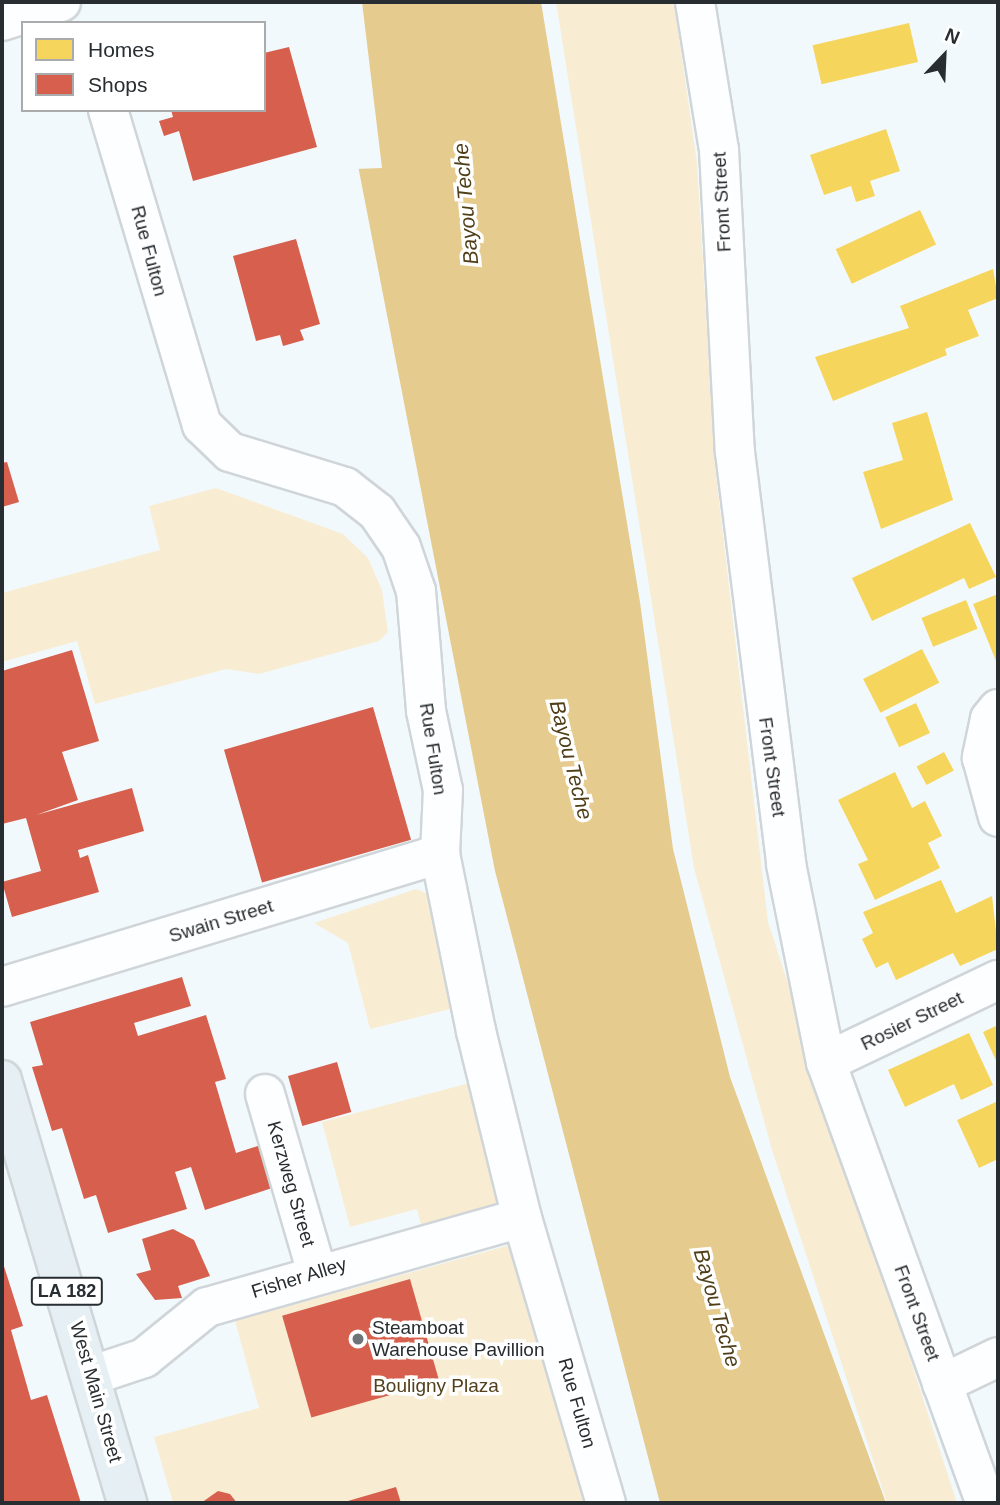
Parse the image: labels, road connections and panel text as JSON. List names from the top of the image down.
{
  "streets": {
    "main road": ["LA 182", "West Main Street"],
    "street": [
      "Front Street",
      "Rue Fulton",
      "Swain Street",
      "Rosier Street",
      "Kerzweg Street",
      "Fisher Alley"
    ]
  },
  "crossings": [
    ["Front Street", "Rosier Street"],
    ["Rue Fulton", "Swain Street"],
    ["Rue Fulton", "Fisher Alley"],
    ["Kerzweg Street", "Fisher Alley"],
    ["Fisher Alley", "West Main Street"]
  ],
  "water": ["Bayou Teche"],
  "parks": ["Bouligny Plaza"],
  "places": ["Steamboat Warehouse Pavillion"],
  "legend": ["Homes", "Shops"],
  "north": "top right"
}
